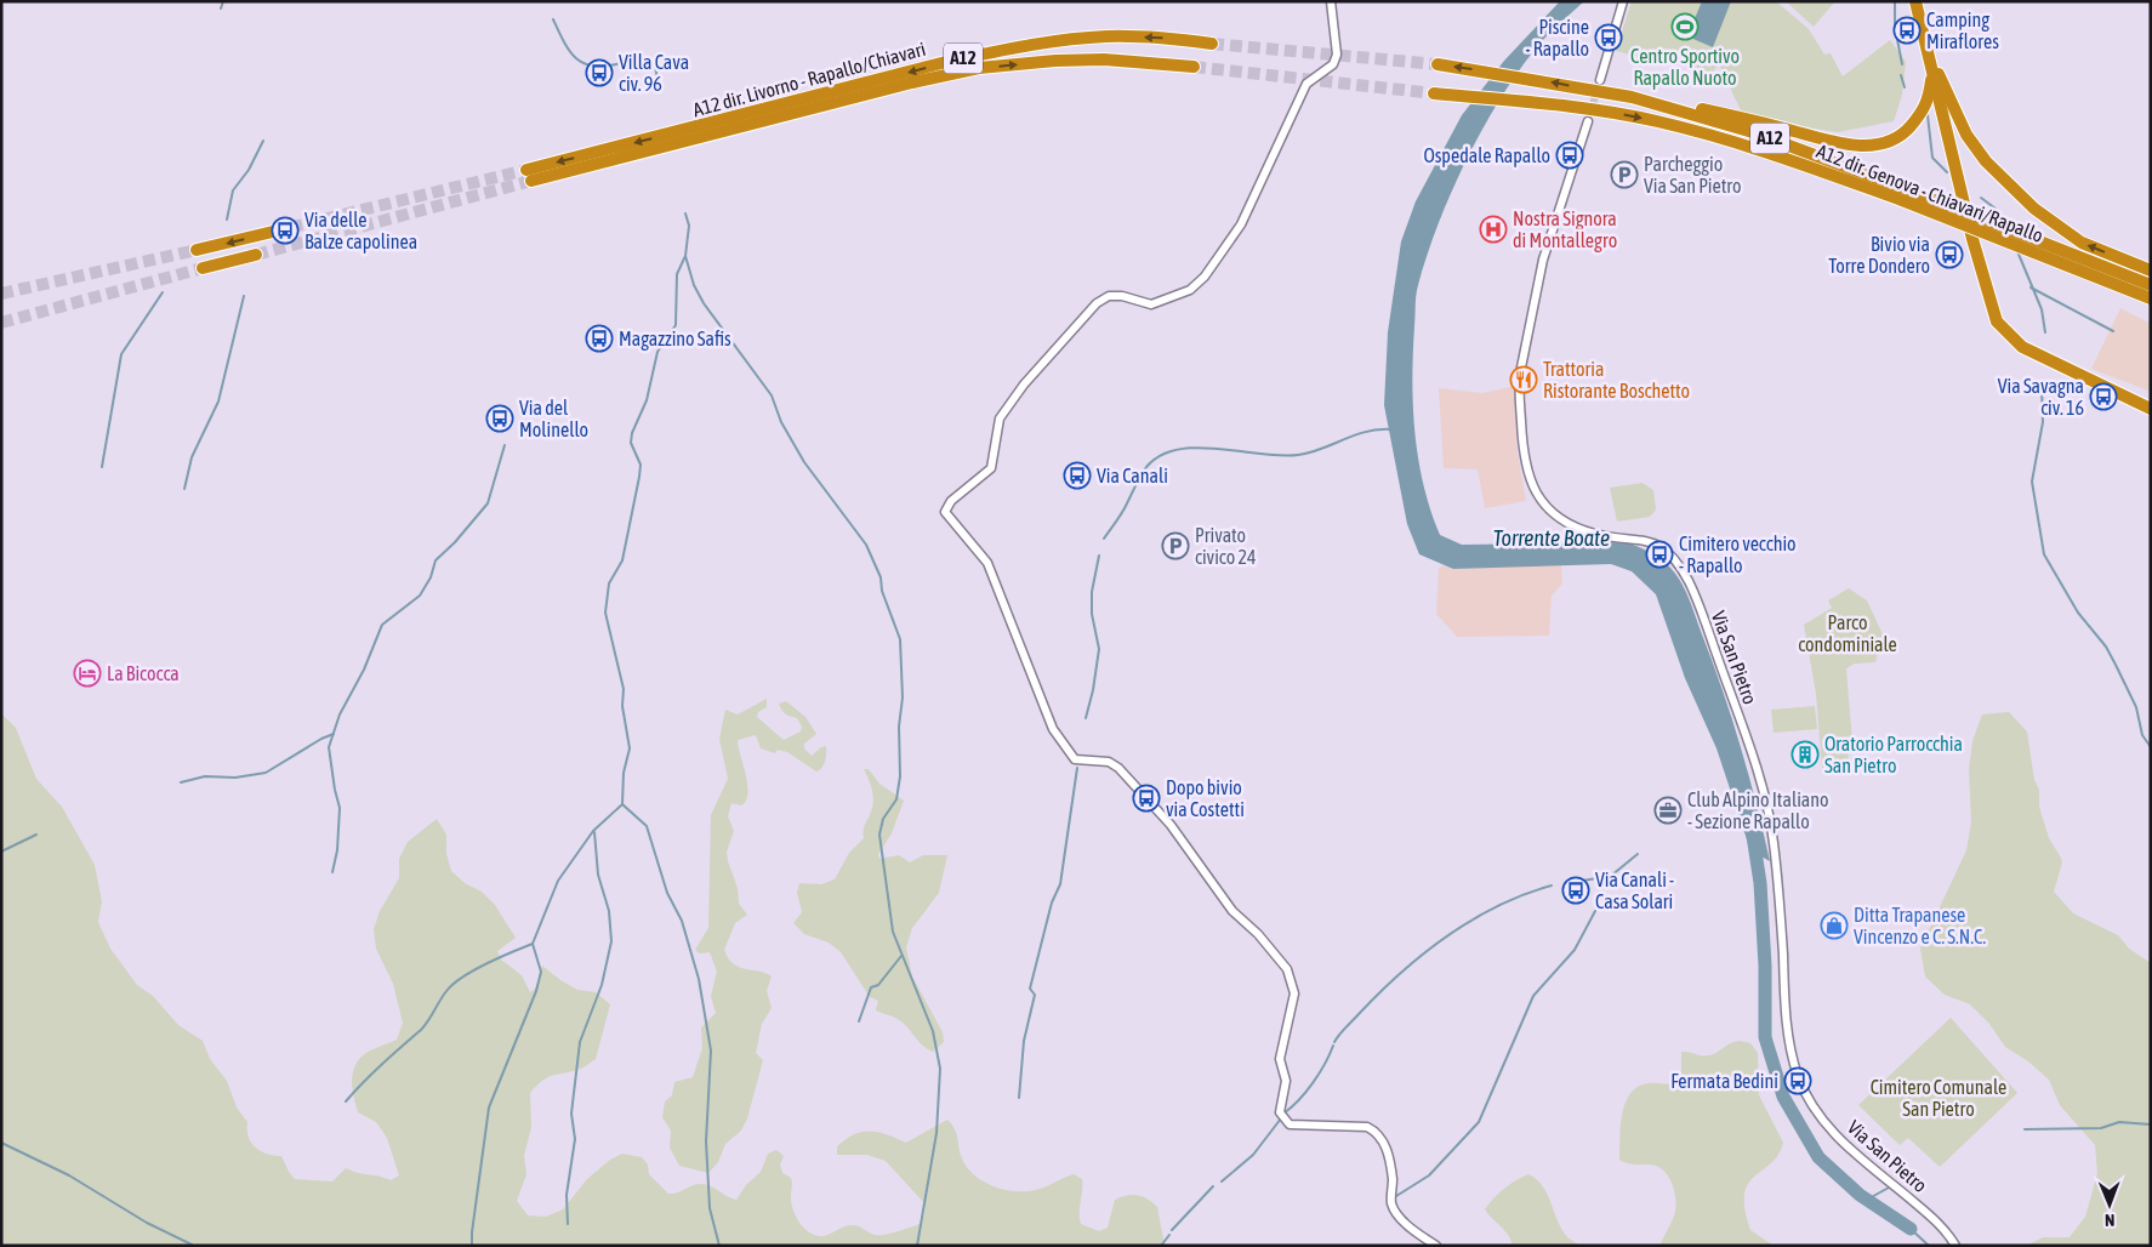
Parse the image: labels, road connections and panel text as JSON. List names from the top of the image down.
{
  "streets": {
    "highway": ["A12", "A12 dir. Livorno - Rapallo/Chiavari", "A12 dir. Genova - Chiavari/Rapallo"],
    "street": ["Via San Pietro"]
  },
  "crossings": [
    ["A12", "A12 dir. Livorno - Rapallo/Chiavari"],
    ["A12", "A12 dir. Genova - Chiavari/Rapallo"]
  ],
  "water": ["Torrente Boate"],
  "parks": ["Parco condominiale", "Cimitero Comunale San Pietro"],
  "places": {
    "sports": ["Centro Sportivo Rapallo Nuoto"],
    "bus stop": [
      "Camping Miraflores",
      "Piscine - Rapallo",
      "Villa Cava civ. 96",
      "Ospedale Rapallo",
      "Via delle Balze capolinea",
      "Bivio via Torre Dondero",
      "Magazzino Safis",
      "Via Savagna civ. 16",
      "Via del Molinello",
      "Via Canali",
      "Cimitero vecchio - Rapallo",
      "Dopo bivio via Costetti",
      "Via Canali - Casa Solari",
      "Fermata Bedini"
    ],
    "parking": ["Parcheggio Via San Pietro", "Privato civico 24"],
    "hospital": ["Nostra Signora di Montallegro"],
    "restaurant": ["Trattoria Ristorante Boschetto"],
    "hotel": ["La Bicocca"],
    "building": ["Oratorio Parrocchia San Pietro"],
    "office": ["Club Alpino Italiano - Sezione Rapallo"],
    "shop": ["Ditta Trapanese Vincenzo e C. S.N.C."]
  },
  "north": "bottom"
}
